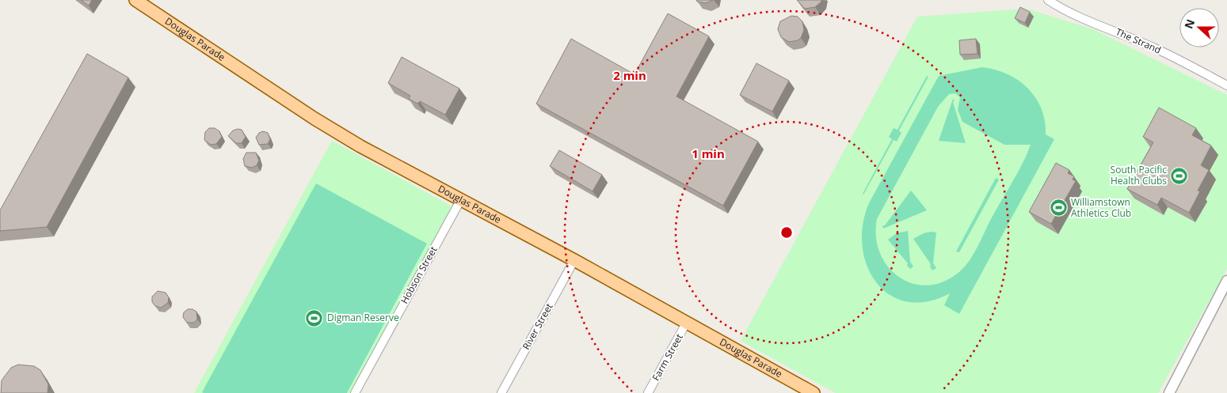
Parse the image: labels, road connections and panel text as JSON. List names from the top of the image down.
{
  "streets": {
    "main road": ["Douglas Parade"],
    "street": [
      "The Strand",
      "Hobson Street",
      "River Street",
      "Farm Street"
    ]
  },
  "crossings": [
    ["Douglas Parade", "Hobson Street"],
    ["Douglas Parade", "River Street"],
    ["Douglas Parade", "Farm Street"]
  ],
  "places": {
    "sports": ["South Pacific Health Clubs", "Williamstown Athletics Club", "Digman Reserve"]
  },
  "north": "left",
  "rings": ["2 min", "1 min"]
}
